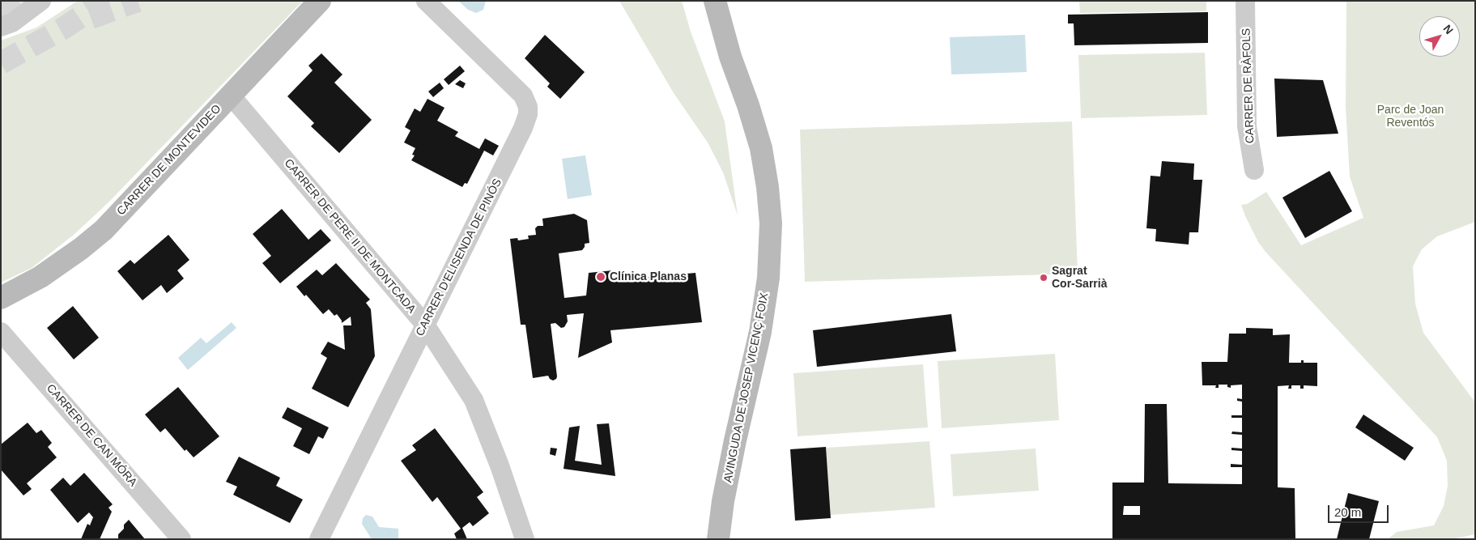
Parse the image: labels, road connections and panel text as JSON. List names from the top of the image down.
{
  "streets": {
    "street": [
      "CARRER DE RÀFOLS",
      "CARRER DE MONTEVIDEO",
      "CARRER DE PERE II DE MONTCADA",
      "CARRER D'ELISENDA DE PINÓS",
      "AVINGUDA DE JOSEP VICENÇ FOIX",
      "CARRER DE CAN MÓRA"
    ]
  },
  "crossings": [
    ["CARRER DE MONTEVIDEO", "CARRER DE PERE II DE MONTCADA"],
    ["CARRER DE PERE II DE MONTCADA", "CARRER D'ELISENDA DE PINÓS"]
  ],
  "parks": ["Parc de Joan Reventós"],
  "places": ["Clínica Planas", "Sagrat Cor-Sarrià"],
  "scale_bar": "20 m",
  "north": "top right"
}
